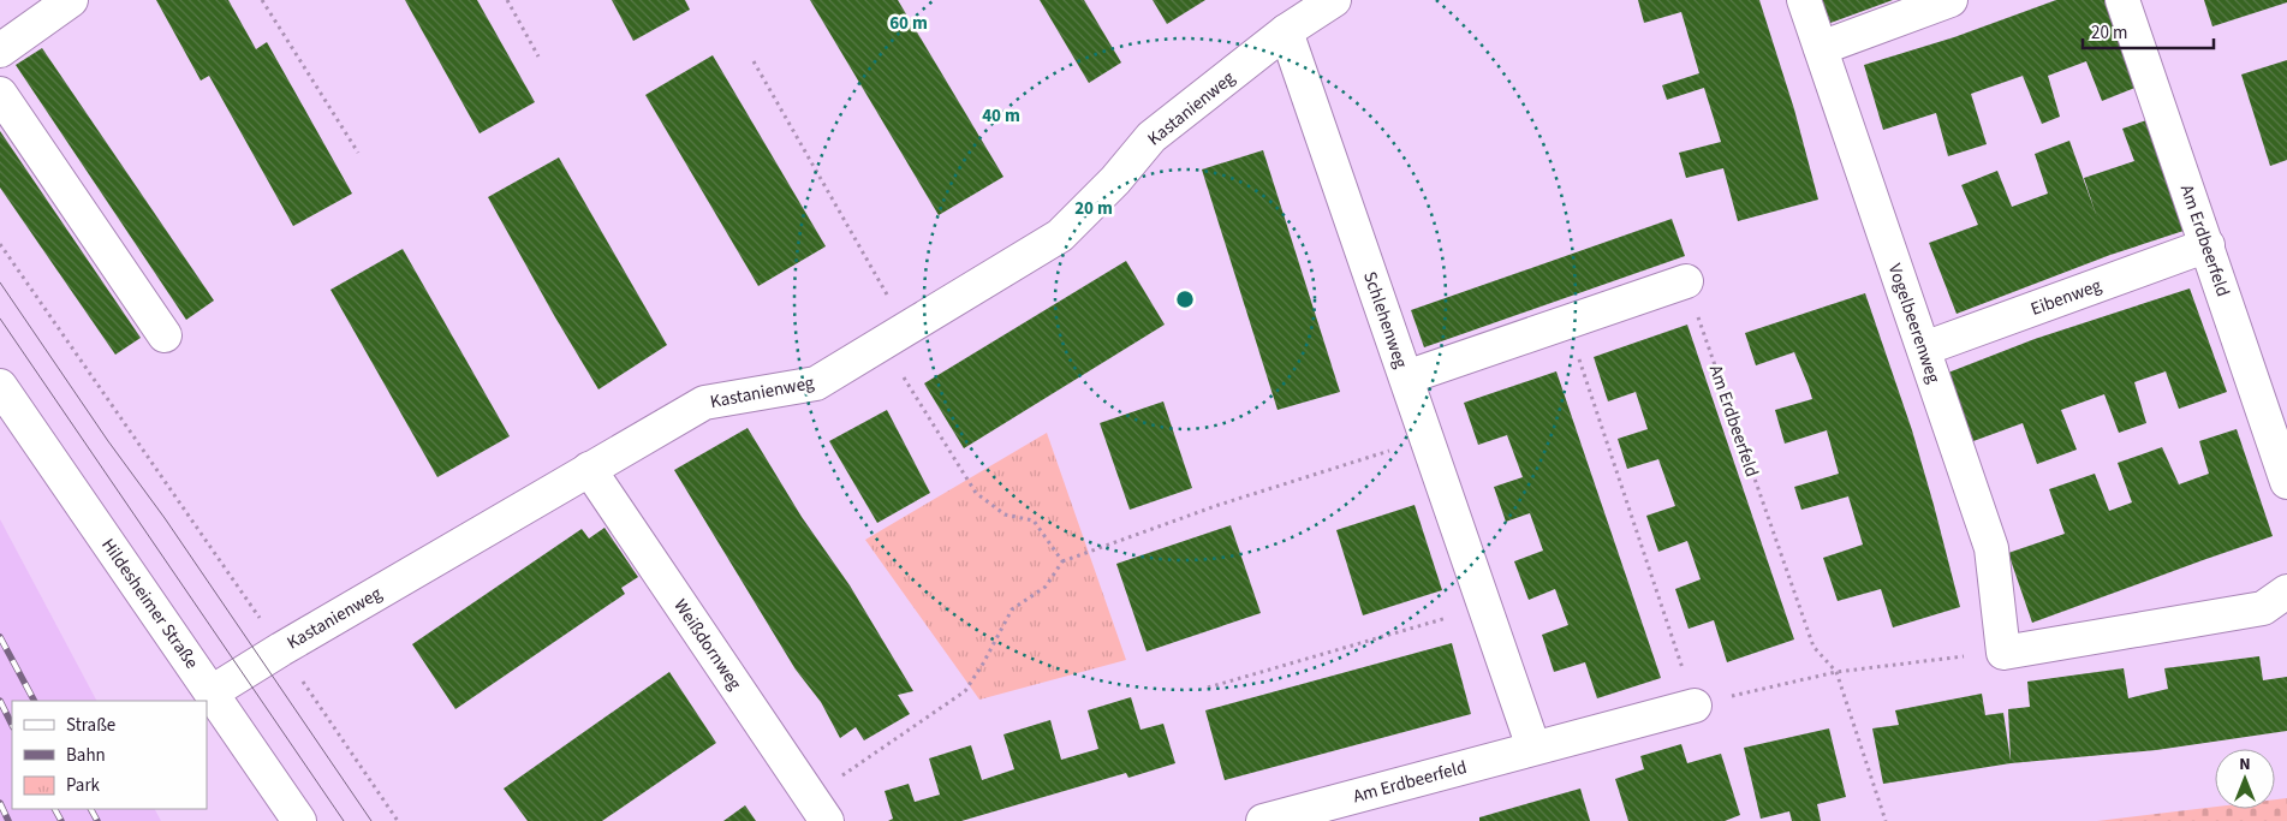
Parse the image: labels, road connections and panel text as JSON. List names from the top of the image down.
{
  "streets": {
    "street": [
      "Kastanienweg",
      "Am Erdbeerfeld",
      "Eibenweg",
      "Schlehenweg",
      "Vogelbeerenweg",
      "Hildesheimer Straße",
      "Weißdornweg"
    ]
  },
  "crossings": [
    ["Kastanienweg", "Schlehenweg"],
    ["Kastanienweg", "Hildesheimer Straße"],
    ["Kastanienweg", "Weißdornweg"],
    ["Am Erdbeerfeld", "Eibenweg"],
    ["Am Erdbeerfeld", "Schlehenweg"],
    ["Eibenweg", "Vogelbeerenweg"]
  ],
  "legend": ["Straße", "Bahn", "Park"],
  "scale_bar": "20 m",
  "north": "top",
  "rings": ["60 m", "40 m", "20 m"]
}
